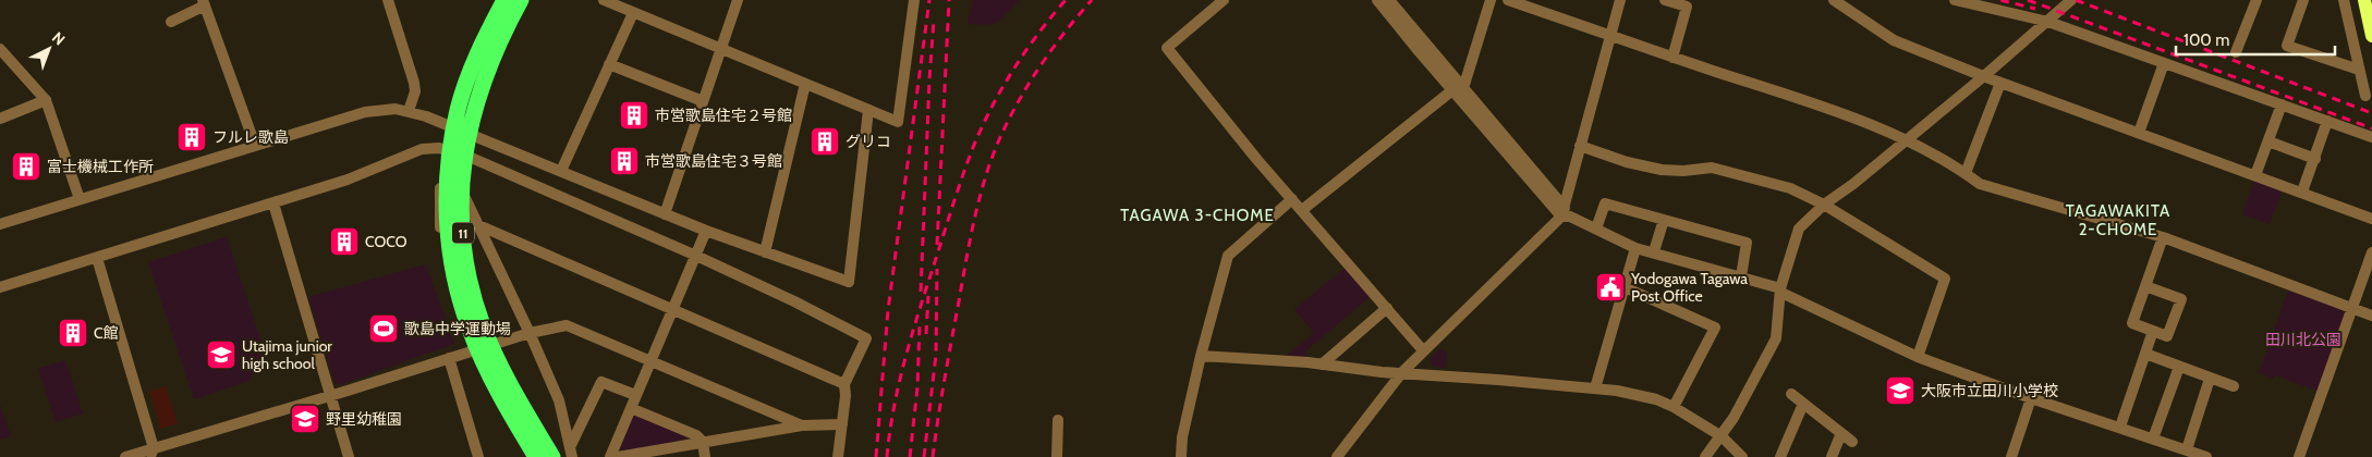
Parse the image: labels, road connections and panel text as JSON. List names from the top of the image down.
{
  "streets": {
    "highway": ["11"]
  },
  "districts": ["TAGAWAKITA 2-CHOME", "TAGAWA 3-CHOME"],
  "parks": ["田川北公園"],
  "places": {
    "building": [
      "市営歌島住宅２号館",
      "フルレ歌島",
      "グリコ",
      "市営歌島住宅３号館",
      "富士機械工作所",
      "COCO",
      "C館"
    ],
    "public building": ["Yodogawa Tagawa Post Office"],
    "sports": ["歌島中学運動場"],
    "school or university": ["Utajima junior high school", "大阪市立田川小学校", "野里幼稚園"]
  },
  "scale_bar": "100 m",
  "north": "top right"
}
